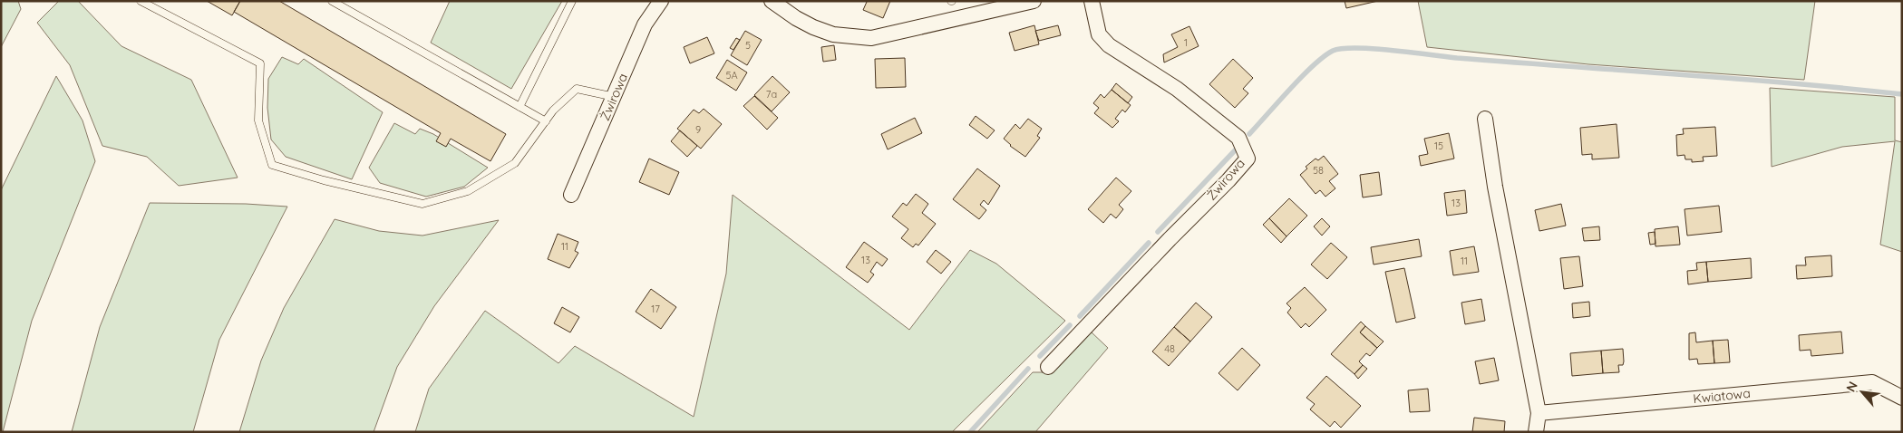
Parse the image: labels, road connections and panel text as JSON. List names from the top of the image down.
{
  "streets": {
    "street": ["Żwirowa", "Kwiatowa"]
  },
  "house_numbers": [
    "1",
    "5",
    "5A",
    "7a",
    "9",
    "15",
    "58",
    "13",
    "11",
    "13",
    "11",
    "17",
    "48"
  ],
  "north": "top left"
}
